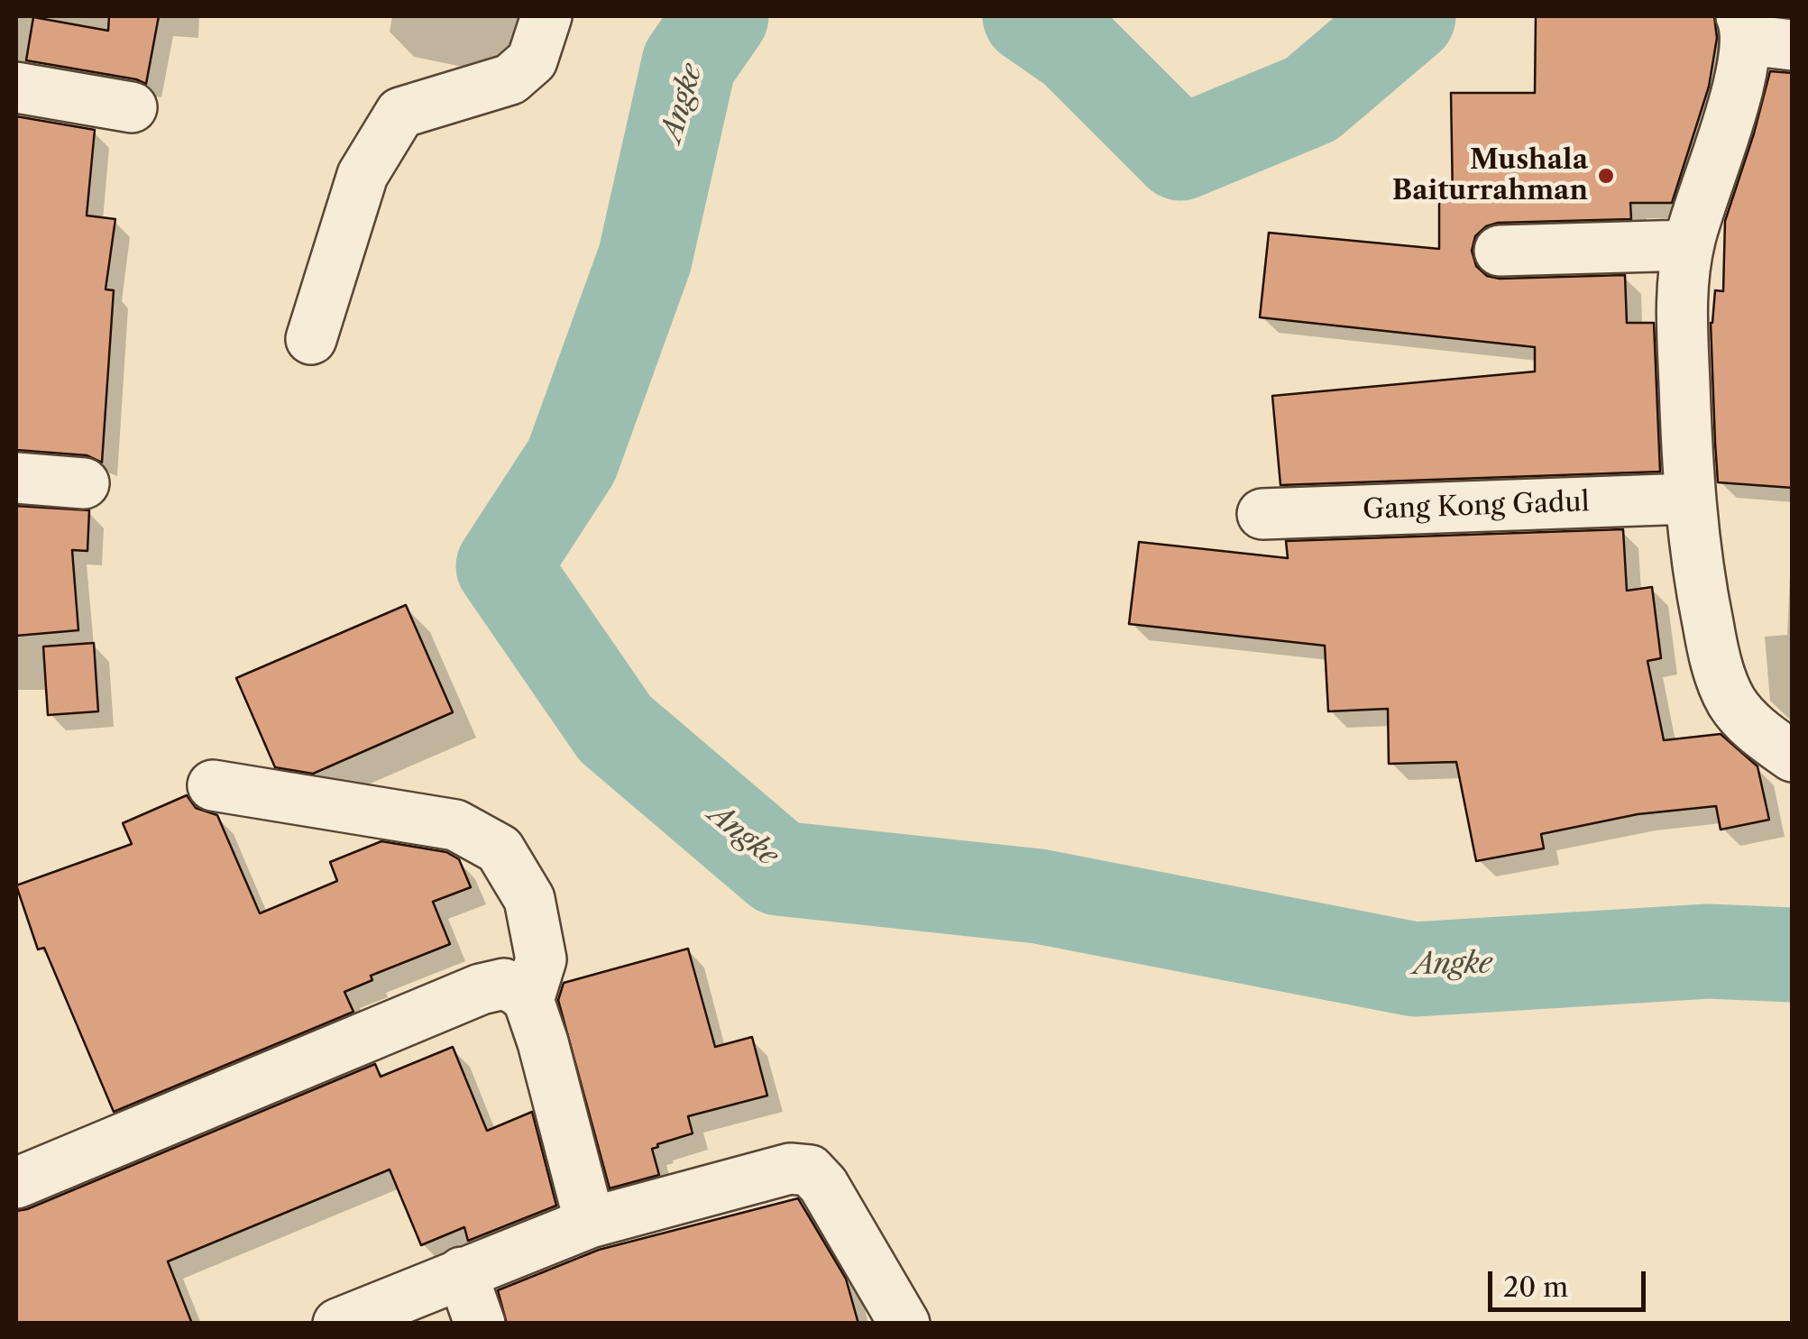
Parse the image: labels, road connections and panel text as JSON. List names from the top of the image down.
{
  "streets": {
    "street": ["Gang Kong Gadul"]
  },
  "water": ["Angke"],
  "places": ["Mushala Baiturrahman"],
  "scale_bar": "20 m"
}
